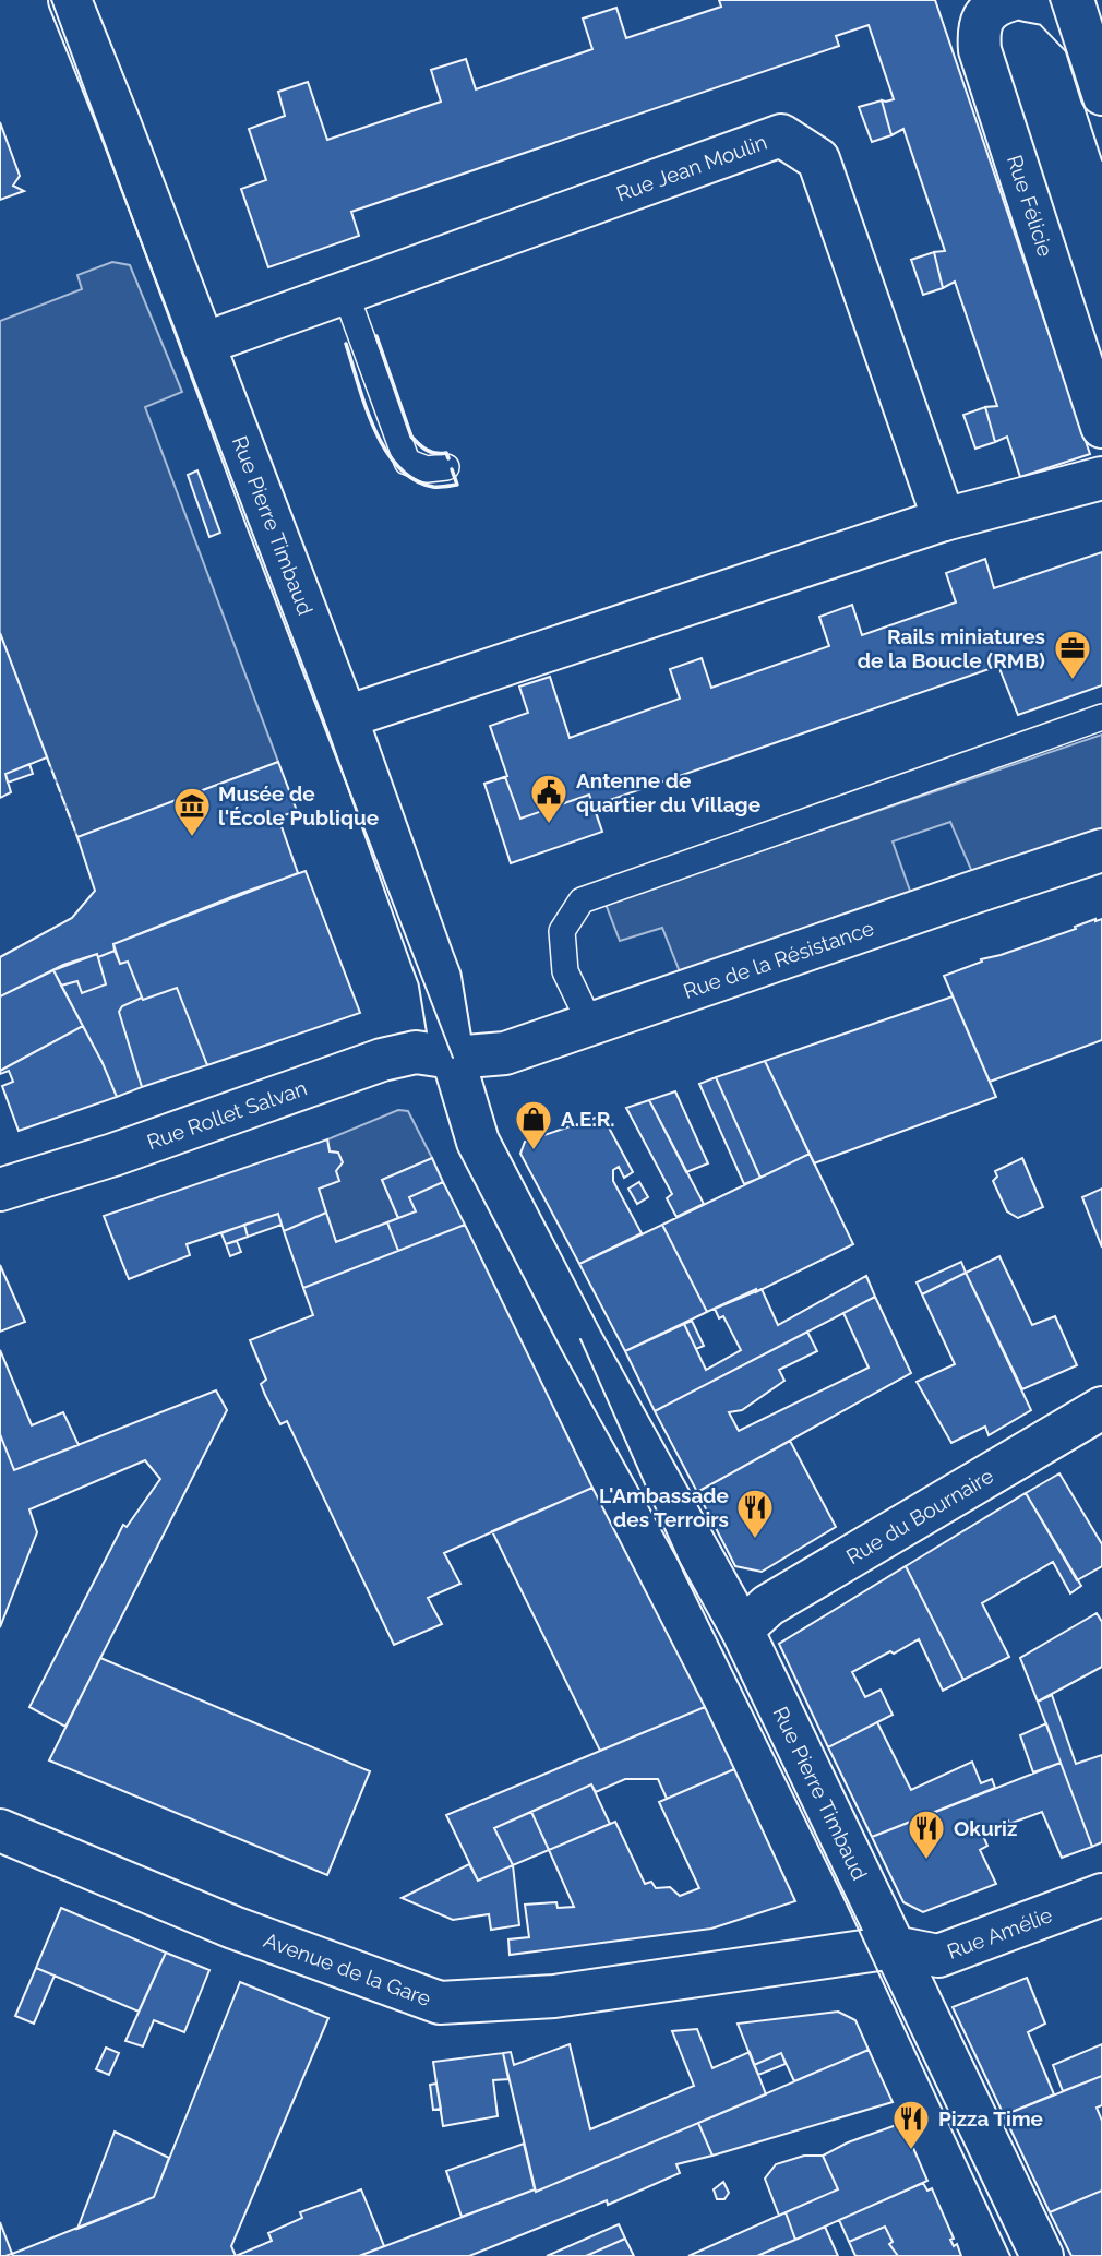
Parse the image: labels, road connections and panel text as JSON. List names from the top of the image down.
{
  "streets": {
    "street": [
      "Rue Jean Moulin",
      "Rue Félicie",
      "Rue Pierre Timbaud",
      "Rue de la Résistance",
      "Rue Rollet Salvan",
      "Rue du Bournaire",
      "Rue Amélie",
      "Avenue de la Gare"
    ]
  },
  "crossings": [
    ["Rue Jean Moulin", "Rue Pierre Timbaud"],
    ["Rue Pierre Timbaud", "Rue de la Résistance"],
    ["Rue Pierre Timbaud", "Rue Rollet Salvan"],
    ["Rue Pierre Timbaud", "Rue du Bournaire"],
    ["Rue Pierre Timbaud", "Rue Amélie"],
    ["Rue Pierre Timbaud", "Avenue de la Gare"],
    ["Rue de la Résistance", "Rue Rollet Salvan"],
    ["Rue Amélie", "Avenue de la Gare"]
  ],
  "places": {
    "office": ["Rails miniatures de la Boucle (RMB)"],
    "public building": ["Antenne de quartier du Village"],
    "museum": ["Musée de l'École Publique"],
    "shop": ["A.E.R."],
    "restaurant": ["L'Ambassade des Terroirs", "Okuriz", "Pizza Time"]
  }
}
